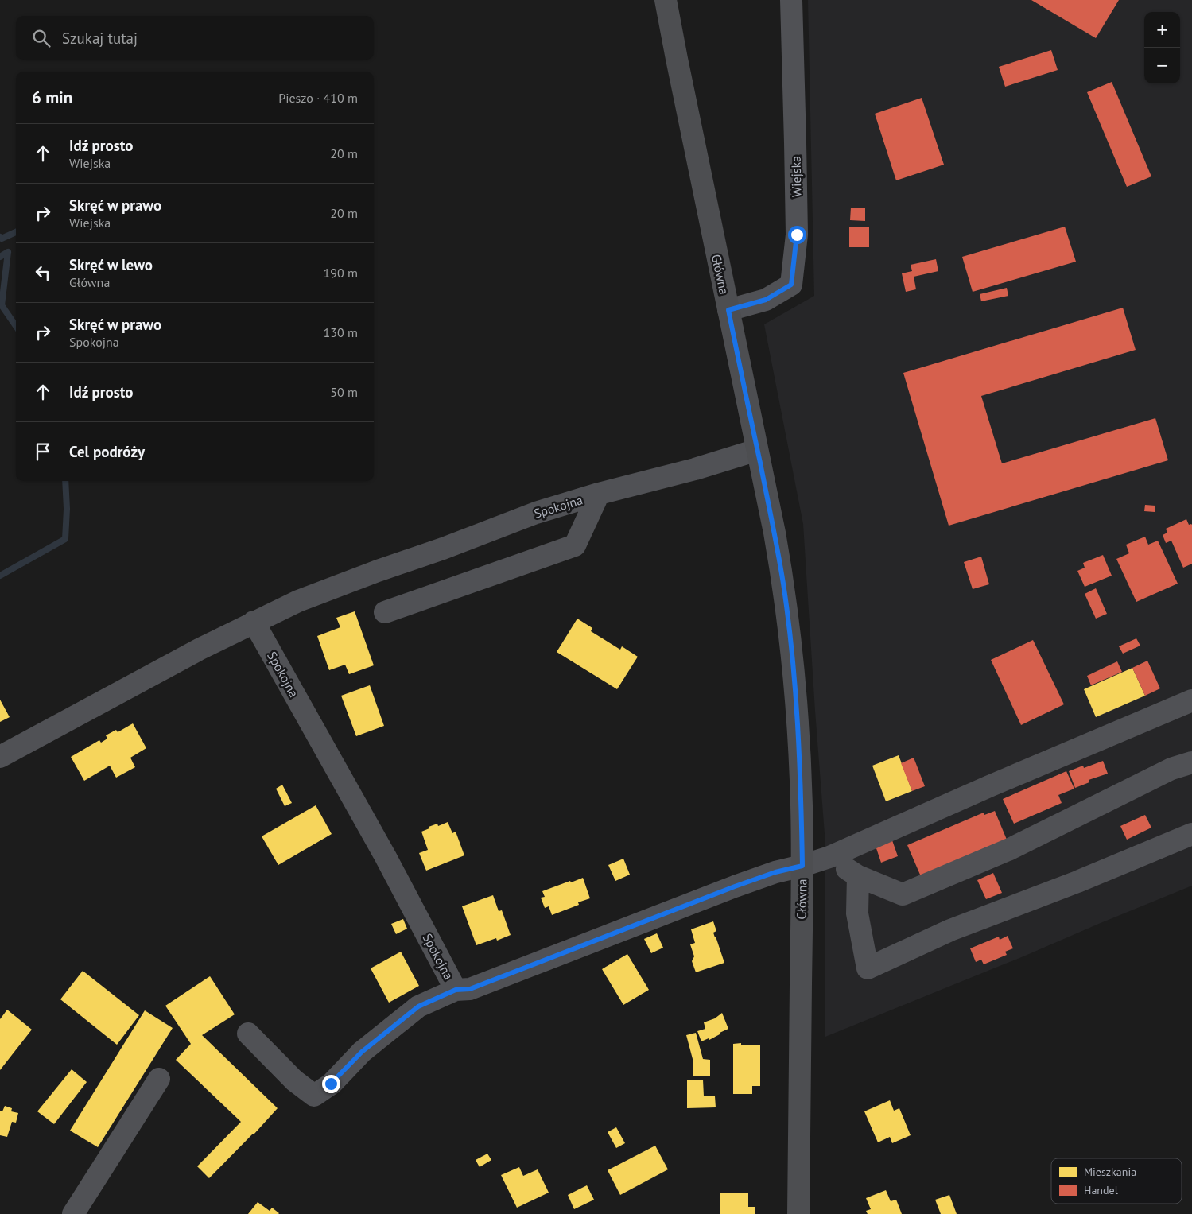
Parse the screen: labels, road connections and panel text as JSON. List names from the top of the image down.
{
  "streets": {
    "main road": ["Główna"],
    "street": ["Wiejska", "Spokojna"]
  },
  "crossings": [
    ["Wiejska", "Główna"],
    ["Główna", "Spokojna"]
  ],
  "legend": ["Mieszkania", "Handel"],
  "page": {
    "map_buttons": ["+", "−"],
    "search": "Szukaj tutaj",
    "heading": ["6 min", "Pieszo · 410 m"],
    "list": [
      ["Idź prosto", "Wiejska", "20 m"],
      ["Skręć w prawo", "Wiejska", "20 m"],
      ["Skręć w lewo", "Główna", "190 m"],
      ["Skręć w prawo", "Spokojna", "130 m"],
      ["Idź prosto", "50 m"],
      "Cel podróży"
    ]
  }
}
